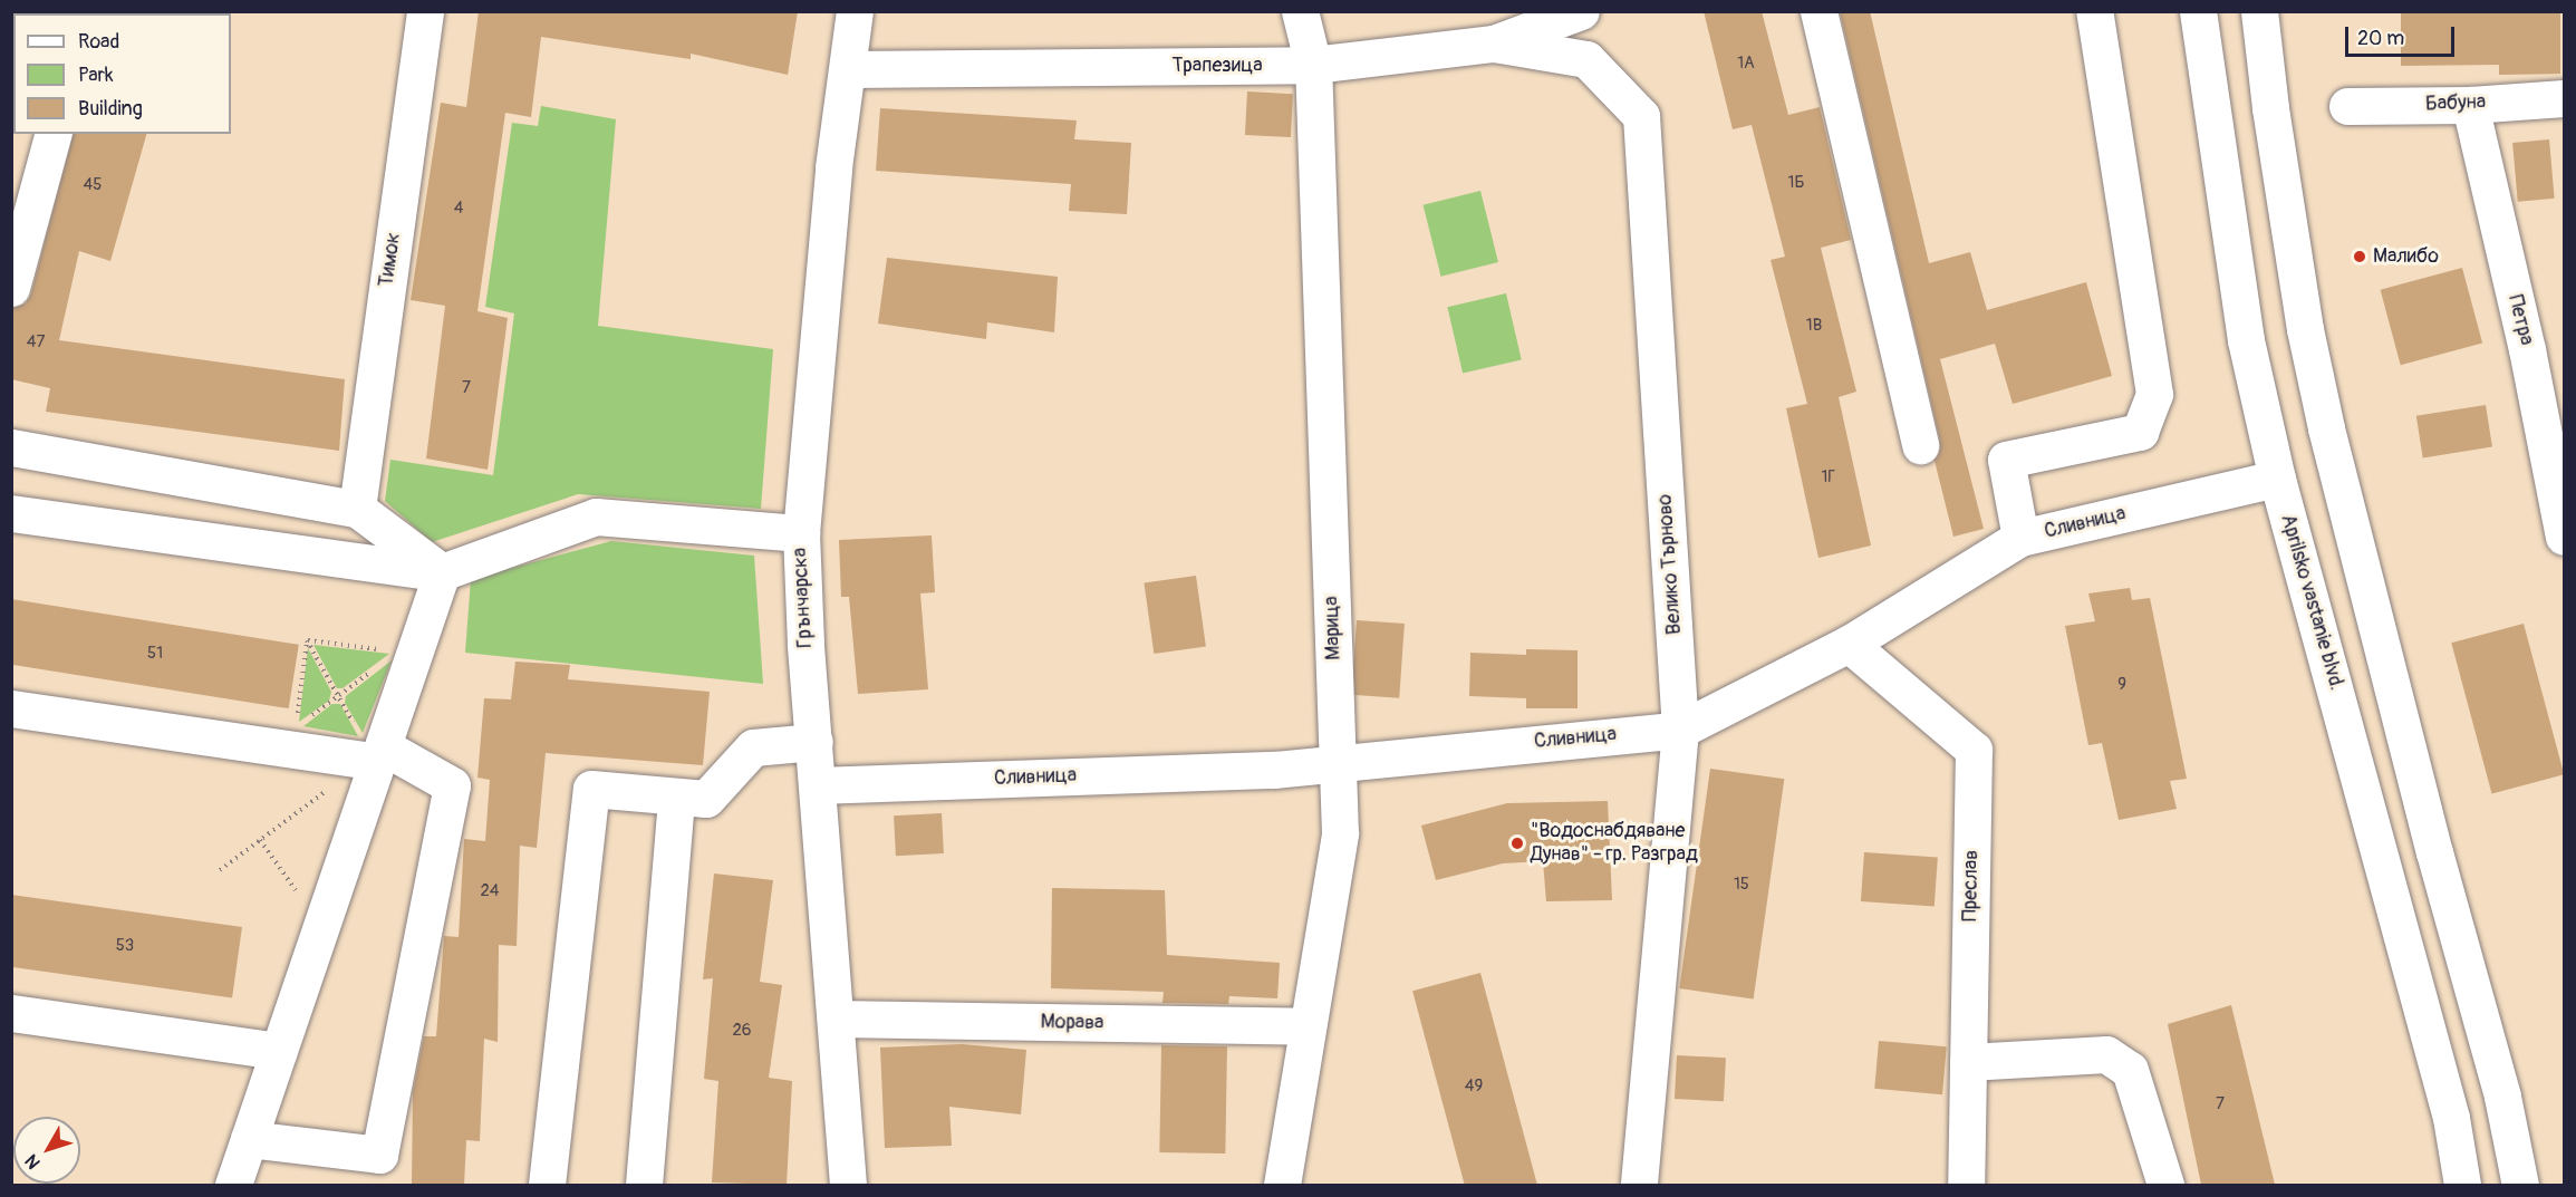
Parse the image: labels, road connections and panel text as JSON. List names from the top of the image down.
{
  "streets": {
    "street": [
      "Трапезица",
      "Бабуна",
      "Тимок",
      "Петра",
      "Сливница",
      "Велико Търново",
      "Грънчарска",
      "Aprilsko vastanie blvd.",
      "Марица",
      "Преслав",
      "Морава"
    ]
  },
  "crossings": [
    ["Трапезица", "Велико Търново"],
    ["Трапезица", "Грънчарска"],
    ["Трапезица", "Марица"],
    ["Бабуна", "Петра"],
    ["Сливница", "Велико Търново"],
    ["Сливница", "Грънчарска"],
    ["Сливница", "Aprilsko vastanie blvd."],
    ["Сливница", "Марица"],
    ["Сливница", "Преслав"],
    ["Грънчарска", "Морава"],
    ["Марица", "Морава"]
  ],
  "places": ["Малибо", "\"Водоснабдяване Дунав\" - гр. Разград"],
  "house_numbers": [
    "1А",
    "1Б",
    "45",
    "4",
    "1В",
    "47",
    "7",
    "1Г",
    "51",
    "9",
    "15",
    "24",
    "53",
    "26",
    "49",
    "7"
  ],
  "legend": ["Road", "Park", "Building"],
  "scale_bar": "20 m",
  "north": "bottom left"
}
